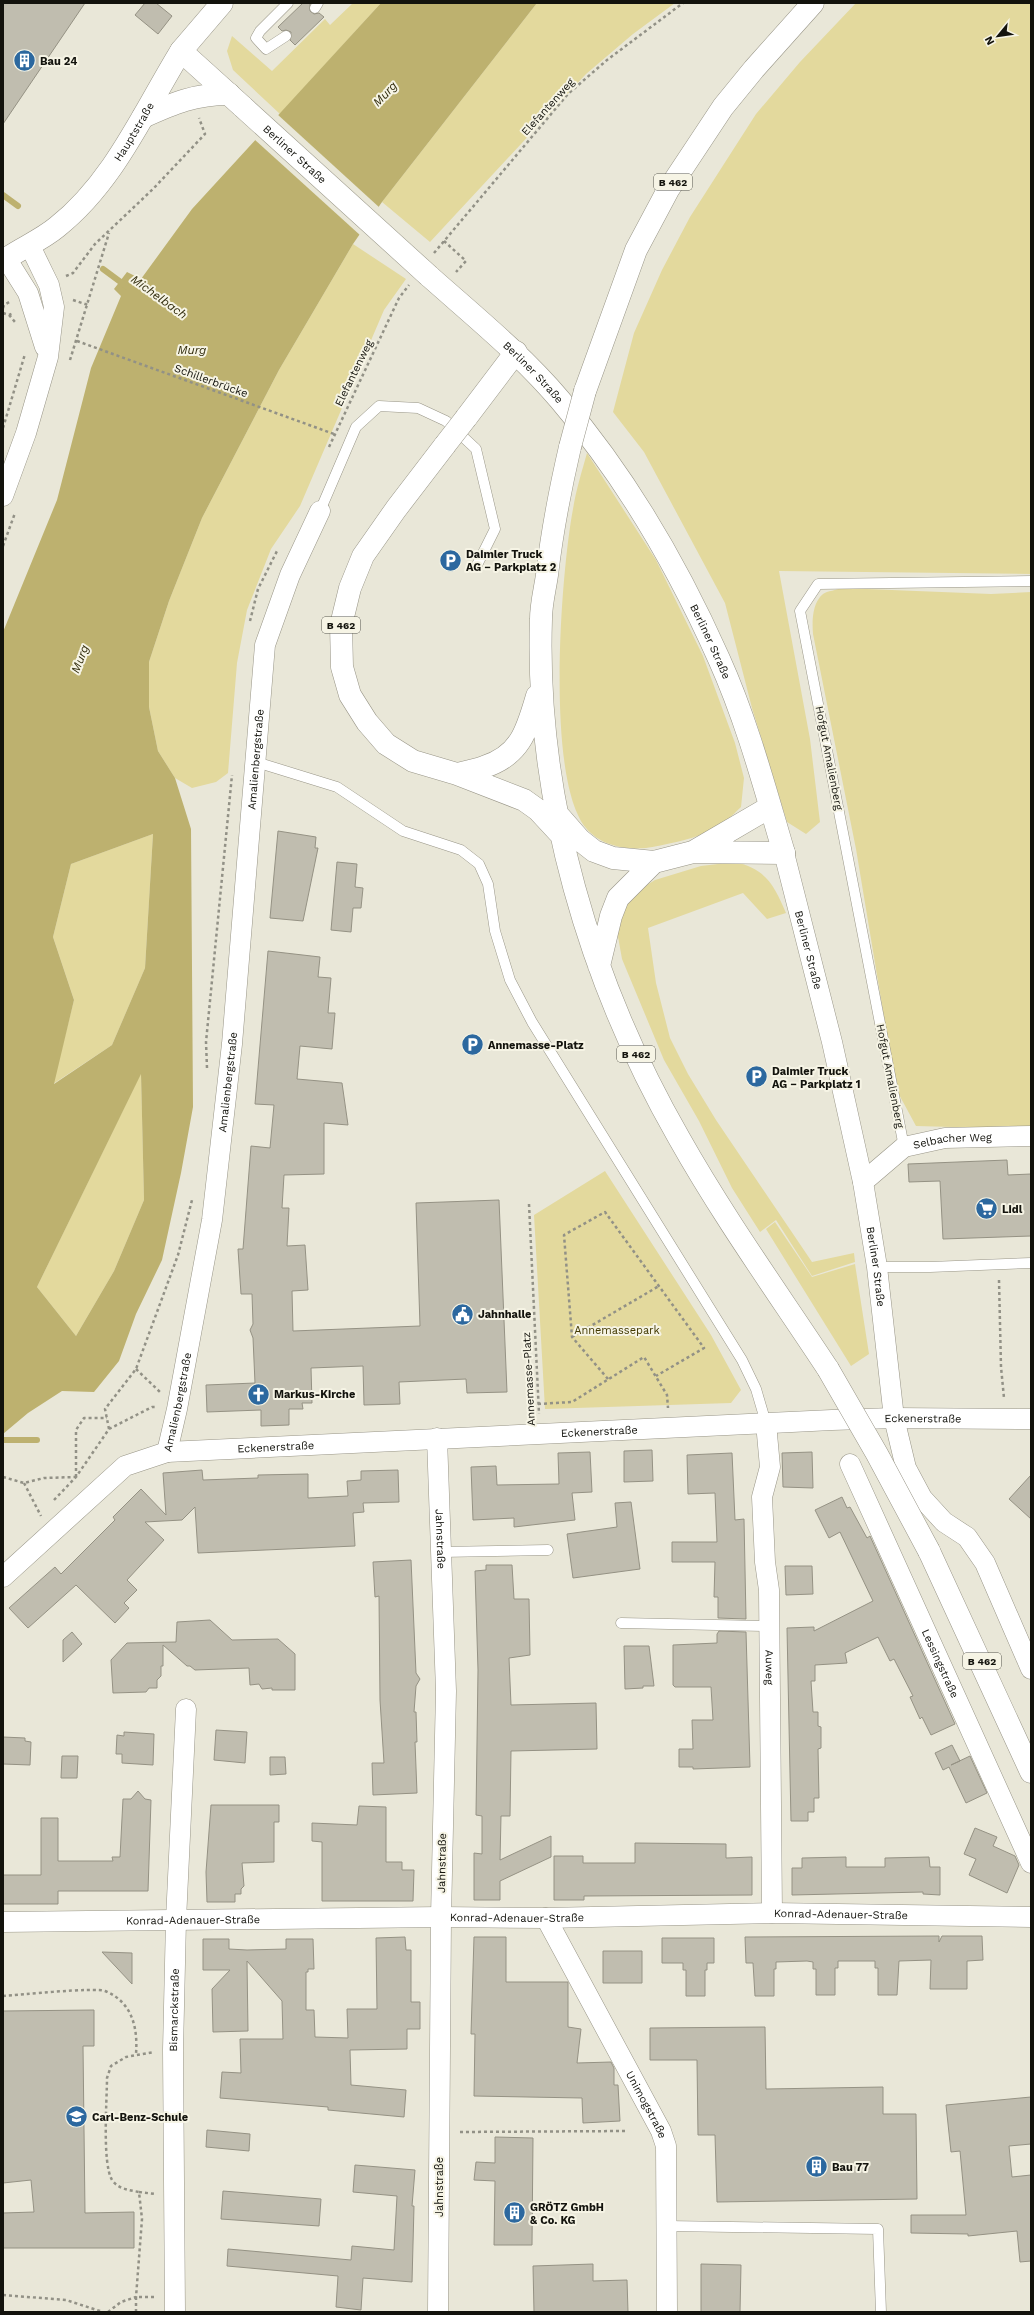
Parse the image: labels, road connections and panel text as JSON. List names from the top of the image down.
{
  "streets": {
    "main road": ["Hauptstraße", "Berliner Straße", "B 462"],
    "street": [
      "Amalienbergstraße",
      "Selbacher Weg",
      "Eckenerstraße",
      "Jahnstraße",
      "Lessingstraße",
      "Auweg",
      "Konrad-Adenauer-Straße",
      "Bismarckstraße",
      "Unimogstraße"
    ],
    "lane": ["Hofgut Amalienberg"],
    "path": ["Elefantenweg", "Schillerbrücke", "Annemasse-Platz"]
  },
  "crossings": [
    ["Elefantenweg", "Schillerbrücke"],
    ["Hauptstraße", "Berliner Straße"],
    ["Berliner Straße", "B 462"],
    ["Berliner Straße", "Selbacher Weg"],
    ["Berliner Straße", "Eckenerstraße"],
    ["Hofgut Amalienberg", "Selbacher Weg"],
    ["Amalienbergstraße", "Eckenerstraße"],
    ["Annemasse-Platz", "Eckenerstraße"],
    ["Eckenerstraße", "Jahnstraße"],
    ["Eckenerstraße", "Auweg"],
    ["Jahnstraße", "Konrad-Adenauer-Straße"],
    ["Auweg", "Konrad-Adenauer-Straße"],
    ["Konrad-Adenauer-Straße", "Bismarckstraße"],
    ["Konrad-Adenauer-Straße", "Unimogstraße"]
  ],
  "water": ["Murg", "Michelbach"],
  "parks": ["Annemassepark"],
  "places": {
    "building": ["Bau 24", "Bau 77", "GRÖTZ GmbH & Co. KG"],
    "parking": ["Daimler Truck AG − Parkplatz 2", "Annemasse-Platz", "Daimler Truck AG − Parkplatz 1"],
    "supermarket": ["Lidl"],
    "public building": ["Jahnhalle"],
    "church": ["Markus-Kirche"],
    "school or university": ["Carl-Benz-Schule"]
  },
  "north": "bottom left"
}
